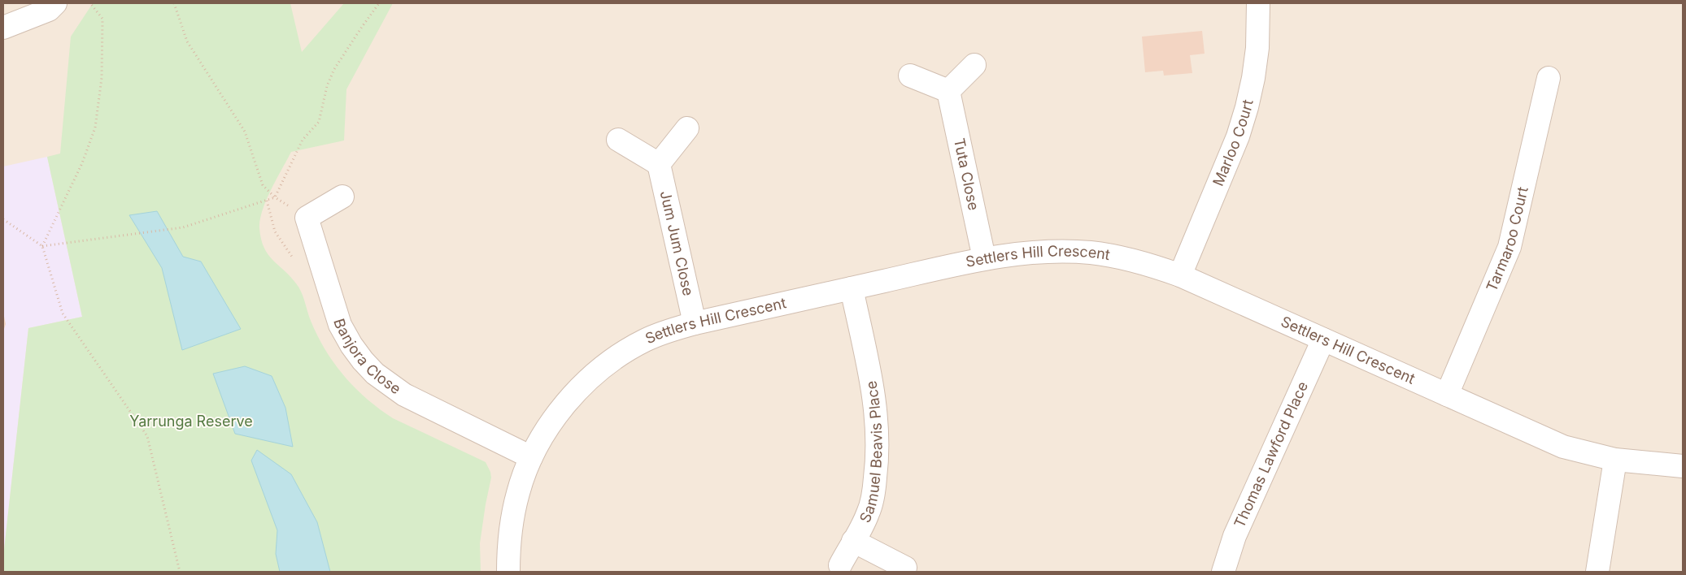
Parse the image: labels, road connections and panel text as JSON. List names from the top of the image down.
{
  "streets": {
    "street": [
      "Marloo Court",
      "Tuta Close",
      "Tarmaroo Court",
      "Jum Jum Close",
      "Settlers Hill Crescent",
      "Banjora Close",
      "Samuel Beavis Place",
      "Thomas Lawford Place"
    ]
  },
  "crossings": [
    ["Marloo Court", "Settlers Hill Crescent"],
    ["Tuta Close", "Settlers Hill Crescent"],
    ["Tarmaroo Court", "Settlers Hill Crescent"],
    ["Jum Jum Close", "Settlers Hill Crescent"],
    ["Settlers Hill Crescent", "Banjora Close"],
    ["Settlers Hill Crescent", "Samuel Beavis Place"],
    ["Settlers Hill Crescent", "Thomas Lawford Place"]
  ],
  "parks": ["Yarrunga Reserve"]
}
